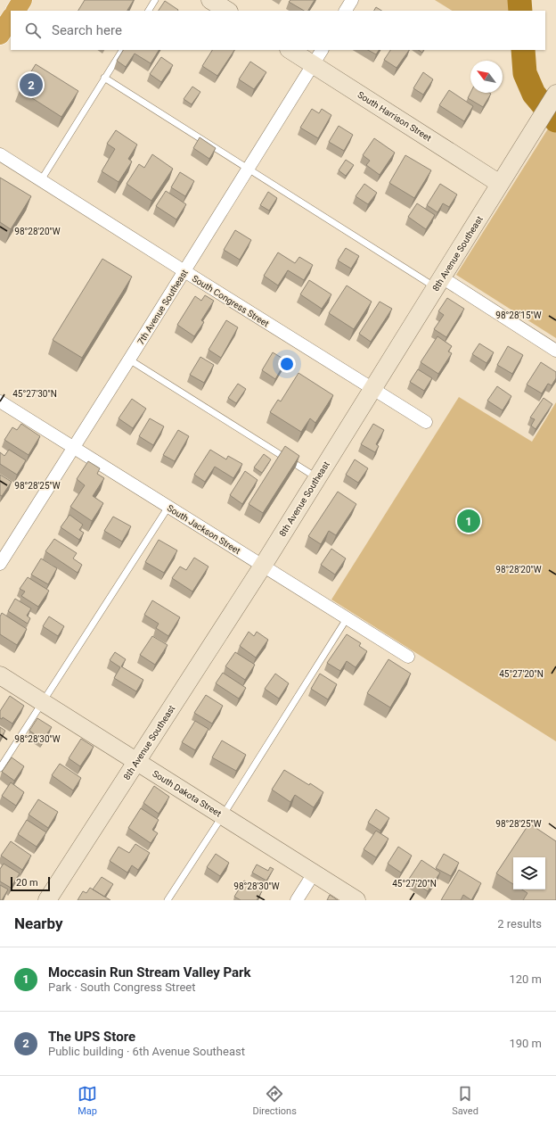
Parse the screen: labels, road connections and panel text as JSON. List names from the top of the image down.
{
  "streets": {
    "street": [
      "South Harrison Street",
      "8th Avenue Southeast",
      "South Congress Street",
      "7th Avenue Southeast",
      "South Jackson Street",
      "South Dakota Street"
    ]
  },
  "crossings": [
    ["South Harrison Street", "8th Avenue Southeast"],
    ["South Harrison Street", "7th Avenue Southeast"],
    ["8th Avenue Southeast", "South Congress Street"],
    ["8th Avenue Southeast", "South Jackson Street"],
    ["8th Avenue Southeast", "South Dakota Street"],
    ["South Congress Street", "7th Avenue Southeast"],
    ["7th Avenue Southeast", "South Jackson Street"]
  ],
  "scale_bar": "20 m",
  "north": "top left",
  "page": {
    "search": "Search here",
    "pins": ["2", "1"],
    "scale": "20 m",
    "heading": ["Nearby", "2 results"],
    "list": [
      {
        "mark": "1",
        "name": "Moccasin Run Stream Valley Park",
        "note": "Park · South Congress Street",
        "value": "120 m"
      },
      {
        "mark": "2",
        "name": "The UPS Store",
        "note": "Public building · 6th Avenue Southeast",
        "value": "190 m"
      }
    ],
    "nav": ["Map", "Directions", "Saved"]
  },
  "coordinates": [
    "98°28'20\"W",
    "98°28'15\"W",
    "45°27'30\"N",
    "98°28'25\"W",
    "45°27'20\"N",
    "98°28'30\"W"
  ]
}
